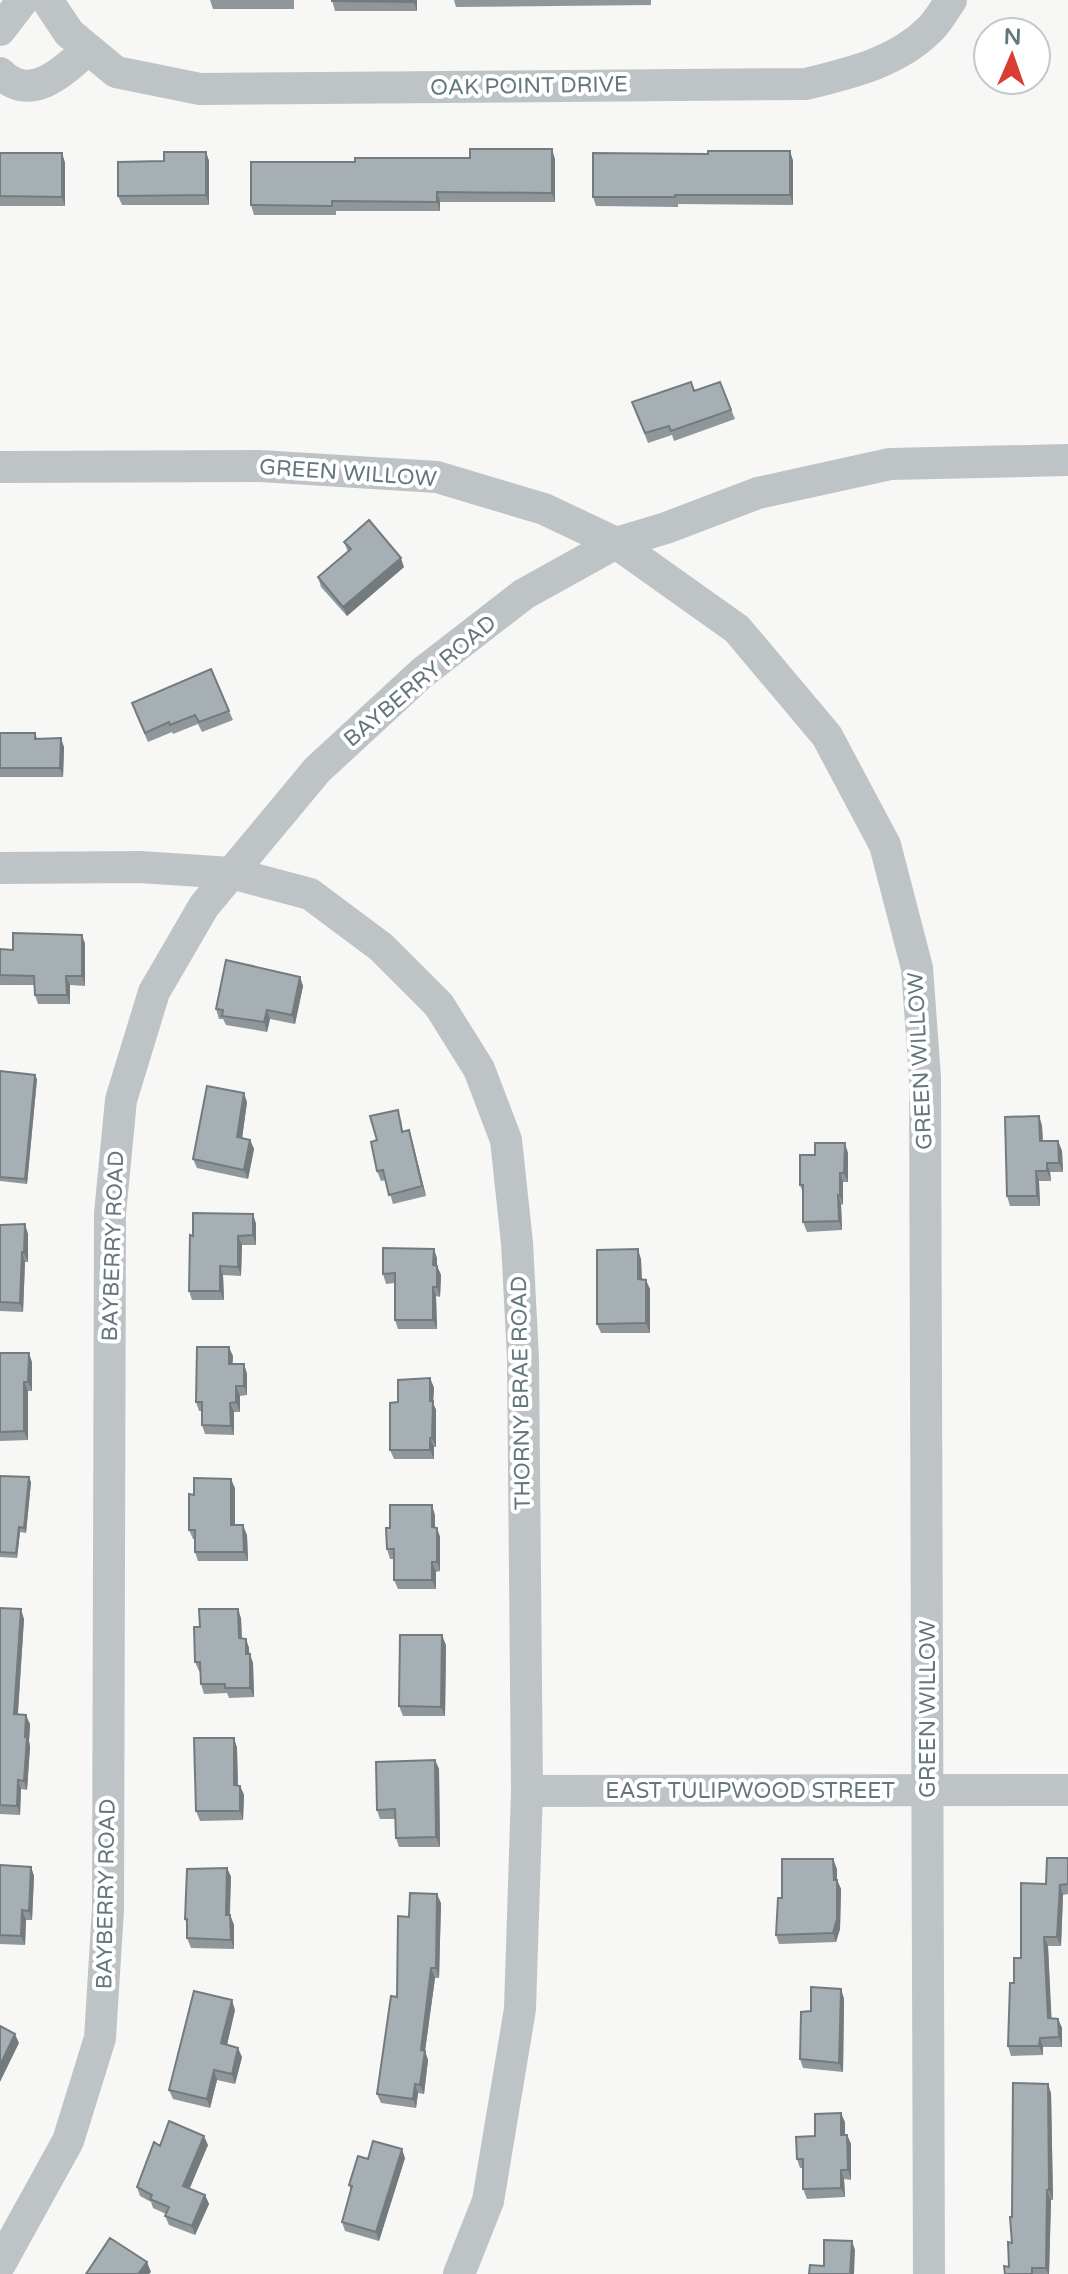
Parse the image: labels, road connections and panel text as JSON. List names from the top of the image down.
{
  "streets": {
    "street": [
      "OAK POINT DRIVE",
      "GREEN WILLOW",
      "BAYBERRY ROAD",
      "THORNY BRAE ROAD",
      "EAST TULIPWOOD STREET"
    ]
  },
  "crossings": [
    ["GREEN WILLOW", "BAYBERRY ROAD"],
    ["GREEN WILLOW", "EAST TULIPWOOD STREET"],
    ["BAYBERRY ROAD", "THORNY BRAE ROAD"],
    ["THORNY BRAE ROAD", "EAST TULIPWOOD STREET"]
  ],
  "north": "top"
}
